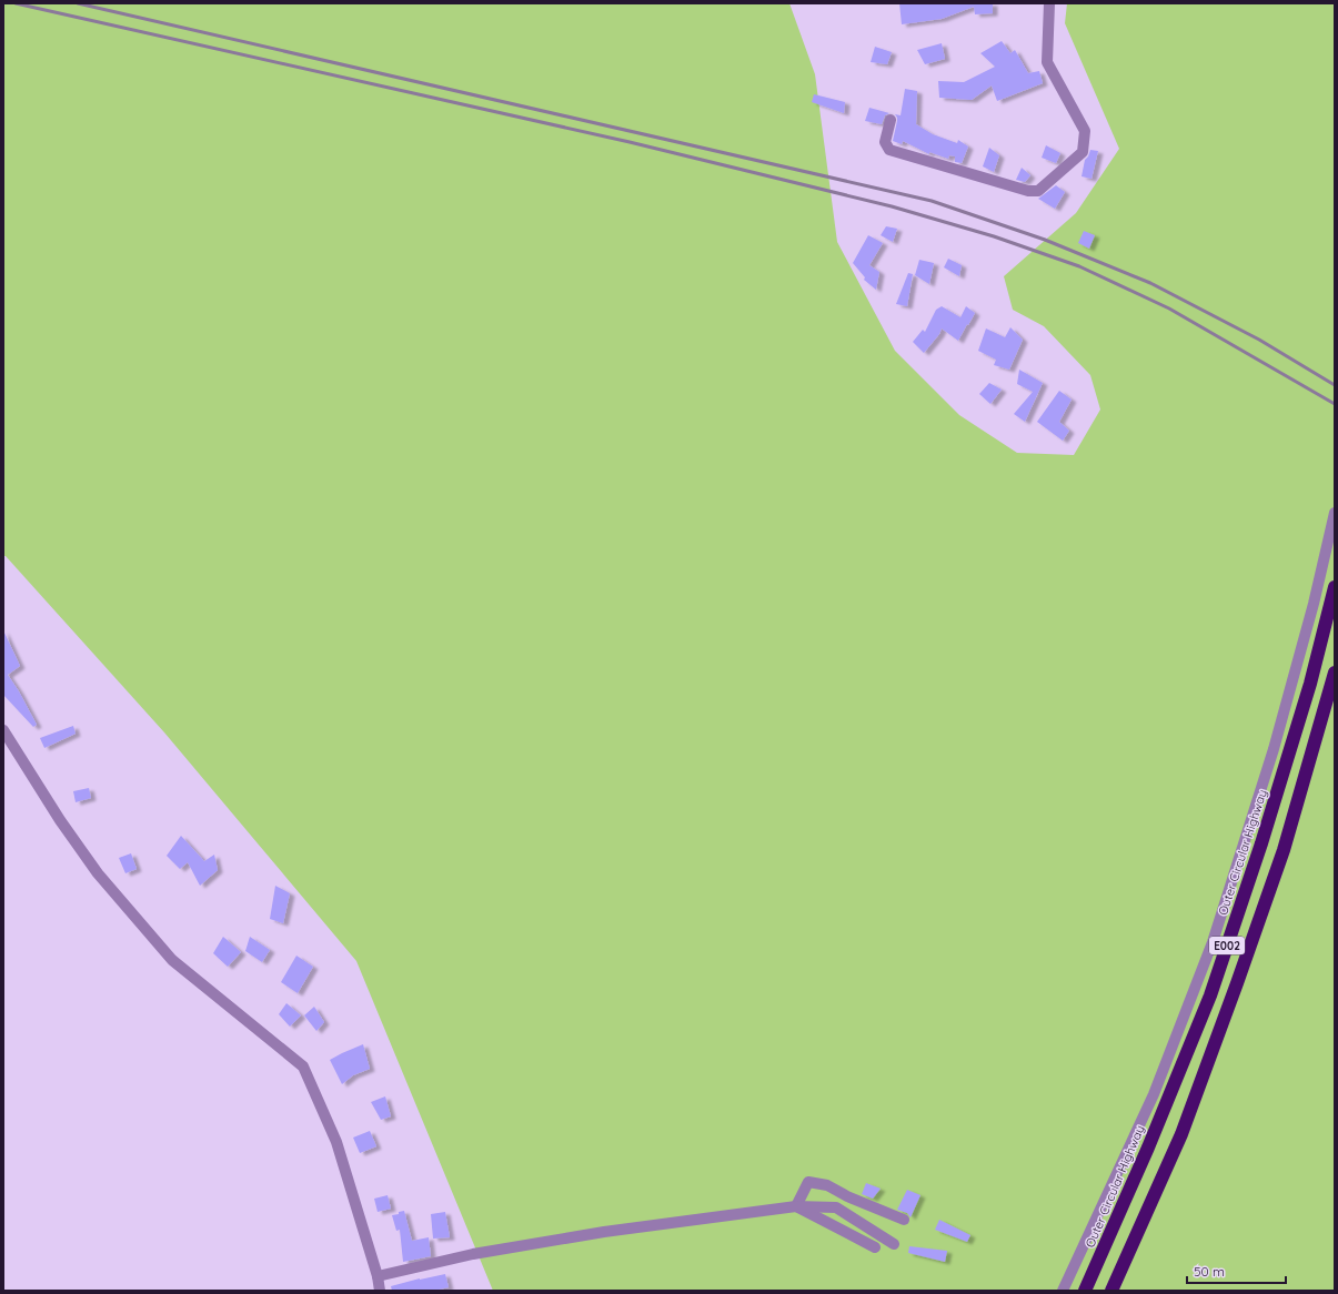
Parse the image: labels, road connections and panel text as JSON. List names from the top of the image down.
{
  "streets": {
    "highway": ["Outer Circular Highway", "E002"]
  },
  "scale_bar": "50 m"
}
